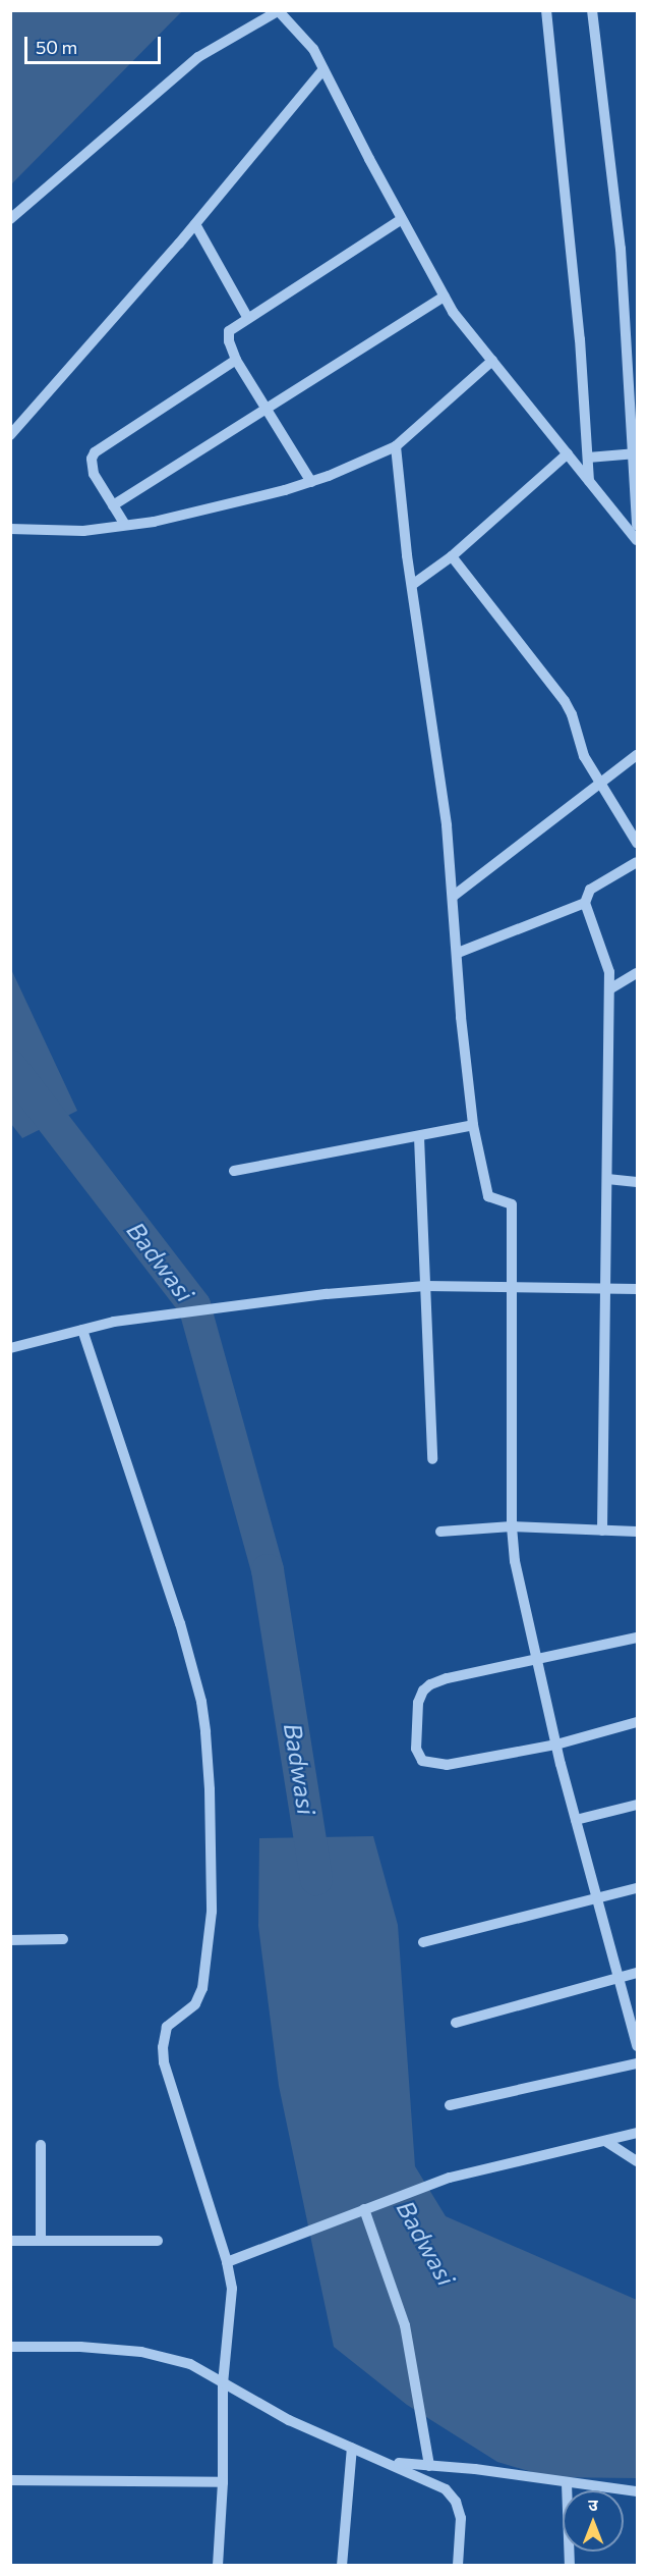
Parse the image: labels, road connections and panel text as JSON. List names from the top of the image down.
{
  "water": ["Badwasi"],
  "scale_bar": "50 m",
  "north": "top"
}
